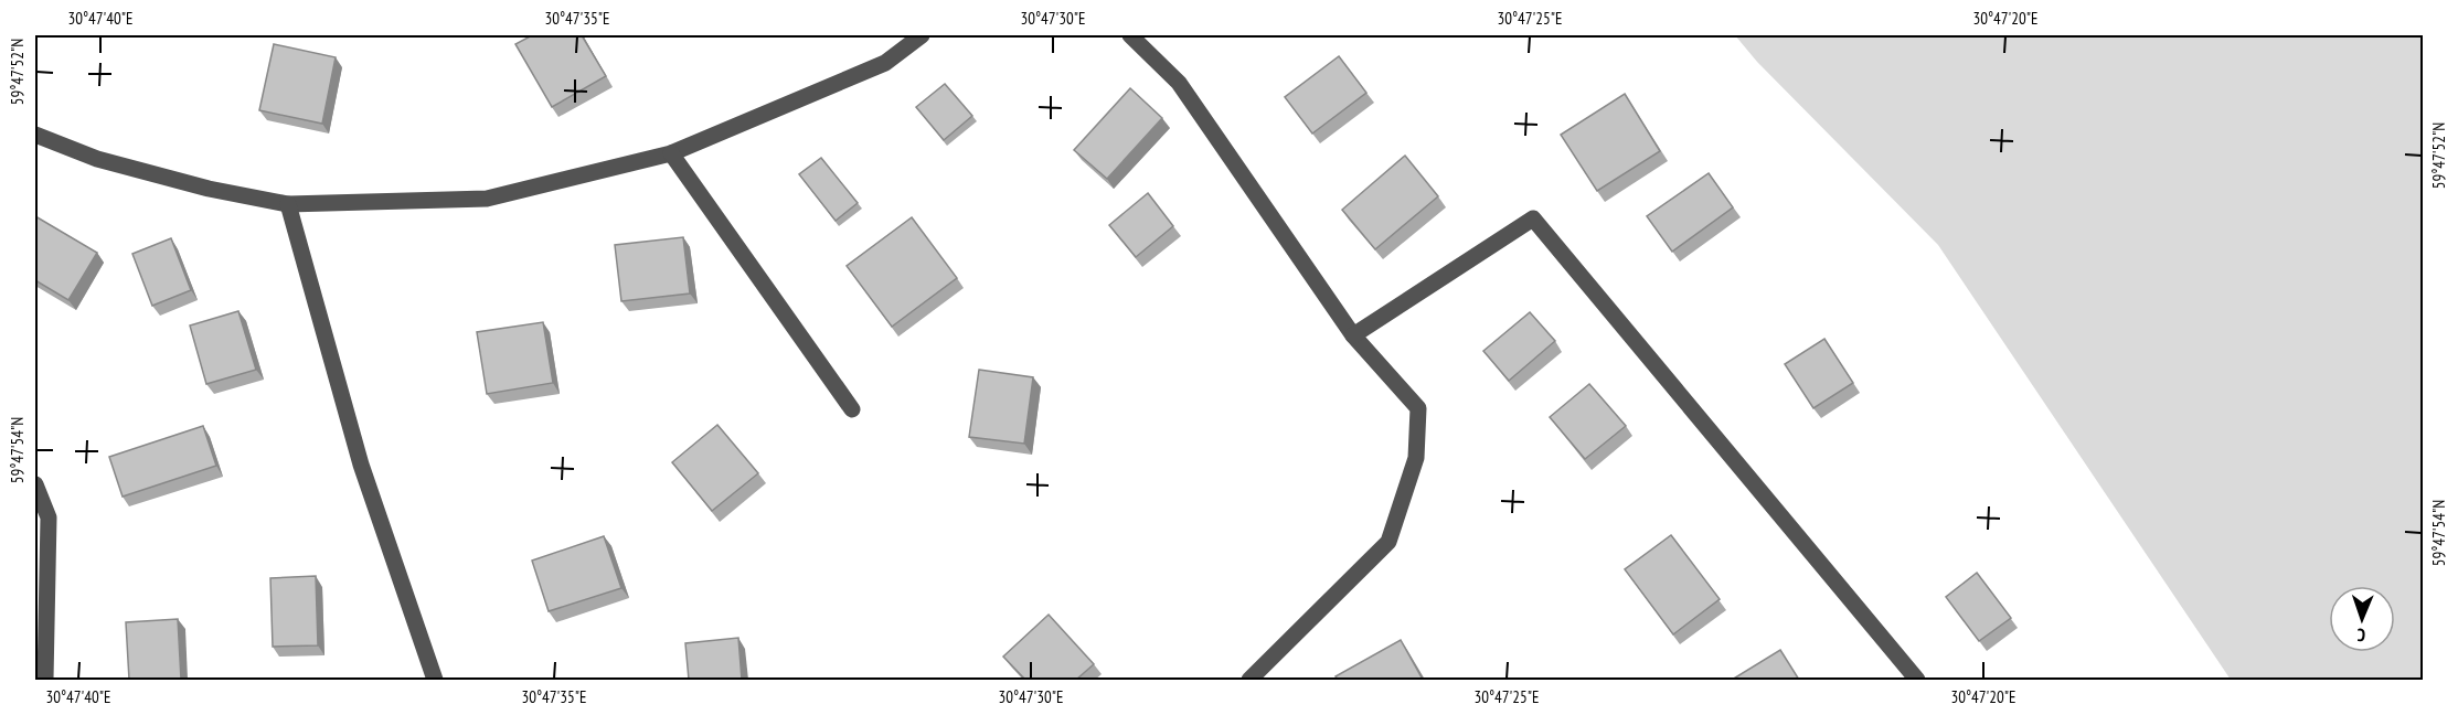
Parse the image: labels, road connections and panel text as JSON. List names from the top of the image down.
{
  "north": "bottom",
  "coordinates": [
    "30°47'40\"E",
    "30°47'35\"E",
    "30°47'30\"E",
    "30°47'25\"E",
    "30°47'20\"E",
    "59°47'52\"N",
    "59°47'54\"N"
  ]
}
